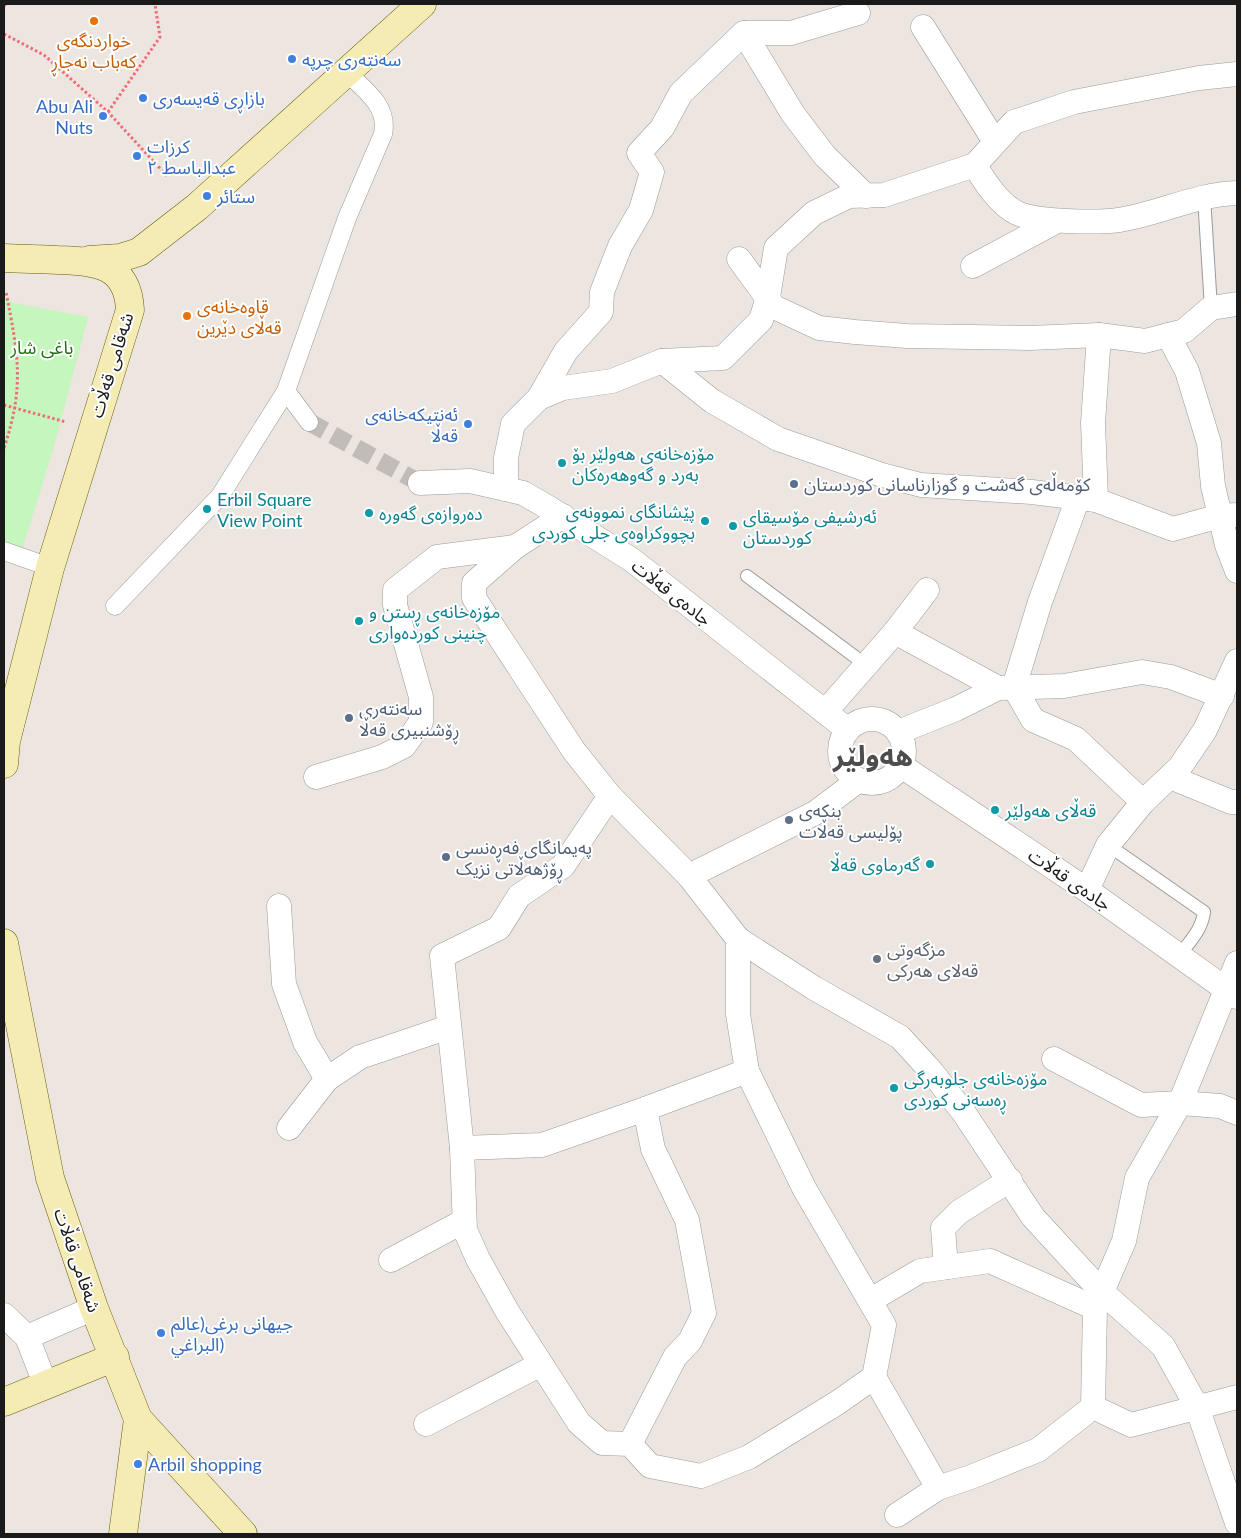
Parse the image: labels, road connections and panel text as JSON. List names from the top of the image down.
{
  "streets": {
    "main road": ["شەقامی قەڵات"],
    "street": ["جادەی قەڵات"]
  },
  "districts": ["ھەولێر"],
  "parks": ["باغی شار"],
  "places": [
    "خواردنگەی کەباب نەجاڕ",
    "سەنتەری چرپە",
    "بازاڕی قەیسەری",
    "Abu Ali Nuts",
    "كرزات عبدالباسط ٢",
    "ستائر",
    "قاوەخانەی قەڵای دێرین",
    "ئەنتیکەخانەی قەڵا",
    "مۆزەخانەی هەولێر بۆ بەرد و گەوهەرەکان",
    "کۆمەڵەی گەشت و گوزارناسانی کوردستان",
    "Erbil Square View Point",
    "دەروازەی گەورە",
    "پێشانگای نموونەی بچووکراوەی جلی کوردی",
    "ئەرشیفی مۆسیقای کوردستان",
    "مۆزەخانەی ڕستن و چنینی کوردەواری",
    "سەنتەری ڕۆشنبیری قەڵا",
    "قەڵای هەولێر",
    "بنکەی پۆلیسی قەڵات",
    "پەیمانگای فەڕەنسی ڕۆژهەڵاتی نزیک",
    "گەرماوی قەڵا",
    "مزگەوتی قەلای هەرکی",
    "مۆزەخانەی جلوبەرگی ڕەسەنی کوردی",
    "جیهانی برغی(عالم البراغي)",
    "Arbil shopping"
  ]
}
